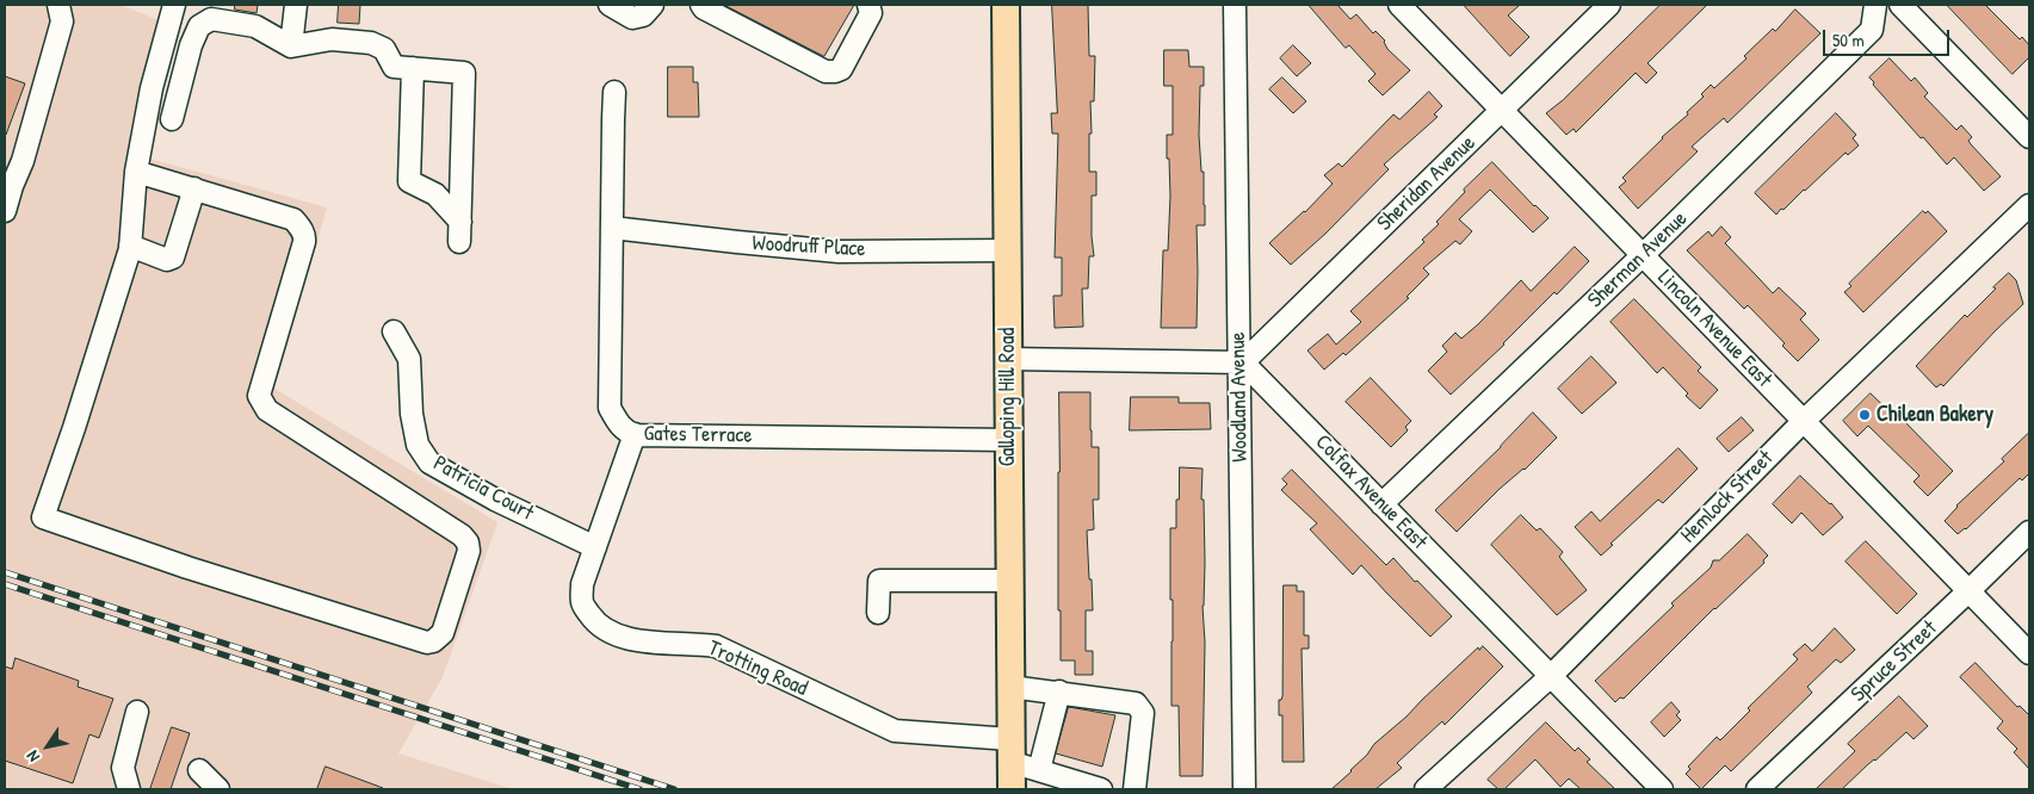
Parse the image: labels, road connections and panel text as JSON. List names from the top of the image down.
{
  "streets": {
    "main road": ["Galloping Hill Road"],
    "street": [
      "Sheridan Avenue",
      "Woodruff Place",
      "Sherman Avenue",
      "Lincoln Avenue East",
      "Woodland Avenue",
      "Gates Terrace",
      "Patricia Court",
      "Colfax Avenue East",
      "Hemlock Street",
      "Spruce Street",
      "Trotting Road"
    ]
  },
  "crossings": [
    ["Sheridan Avenue", "Lincoln Avenue East"],
    ["Sheridan Avenue", "Woodland Avenue"],
    ["Sheridan Avenue", "Colfax Avenue East"],
    ["Woodruff Place", "Galloping Hill Road"],
    ["Woodruff Place", "Gates Terrace"],
    ["Sherman Avenue", "Lincoln Avenue East"],
    ["Sherman Avenue", "Colfax Avenue East"],
    ["Lincoln Avenue East", "Hemlock Street"],
    ["Lincoln Avenue East", "Spruce Street"],
    ["Galloping Hill Road", "Gates Terrace"],
    ["Galloping Hill Road", "Trotting Road"],
    ["Woodland Avenue", "Colfax Avenue East"],
    ["Gates Terrace", "Trotting Road"],
    ["Patricia Court", "Trotting Road"],
    ["Colfax Avenue East", "Hemlock Street"]
  ],
  "places": ["Chilean Bakery"],
  "scale_bar": "50 m",
  "north": "bottom left"
}
